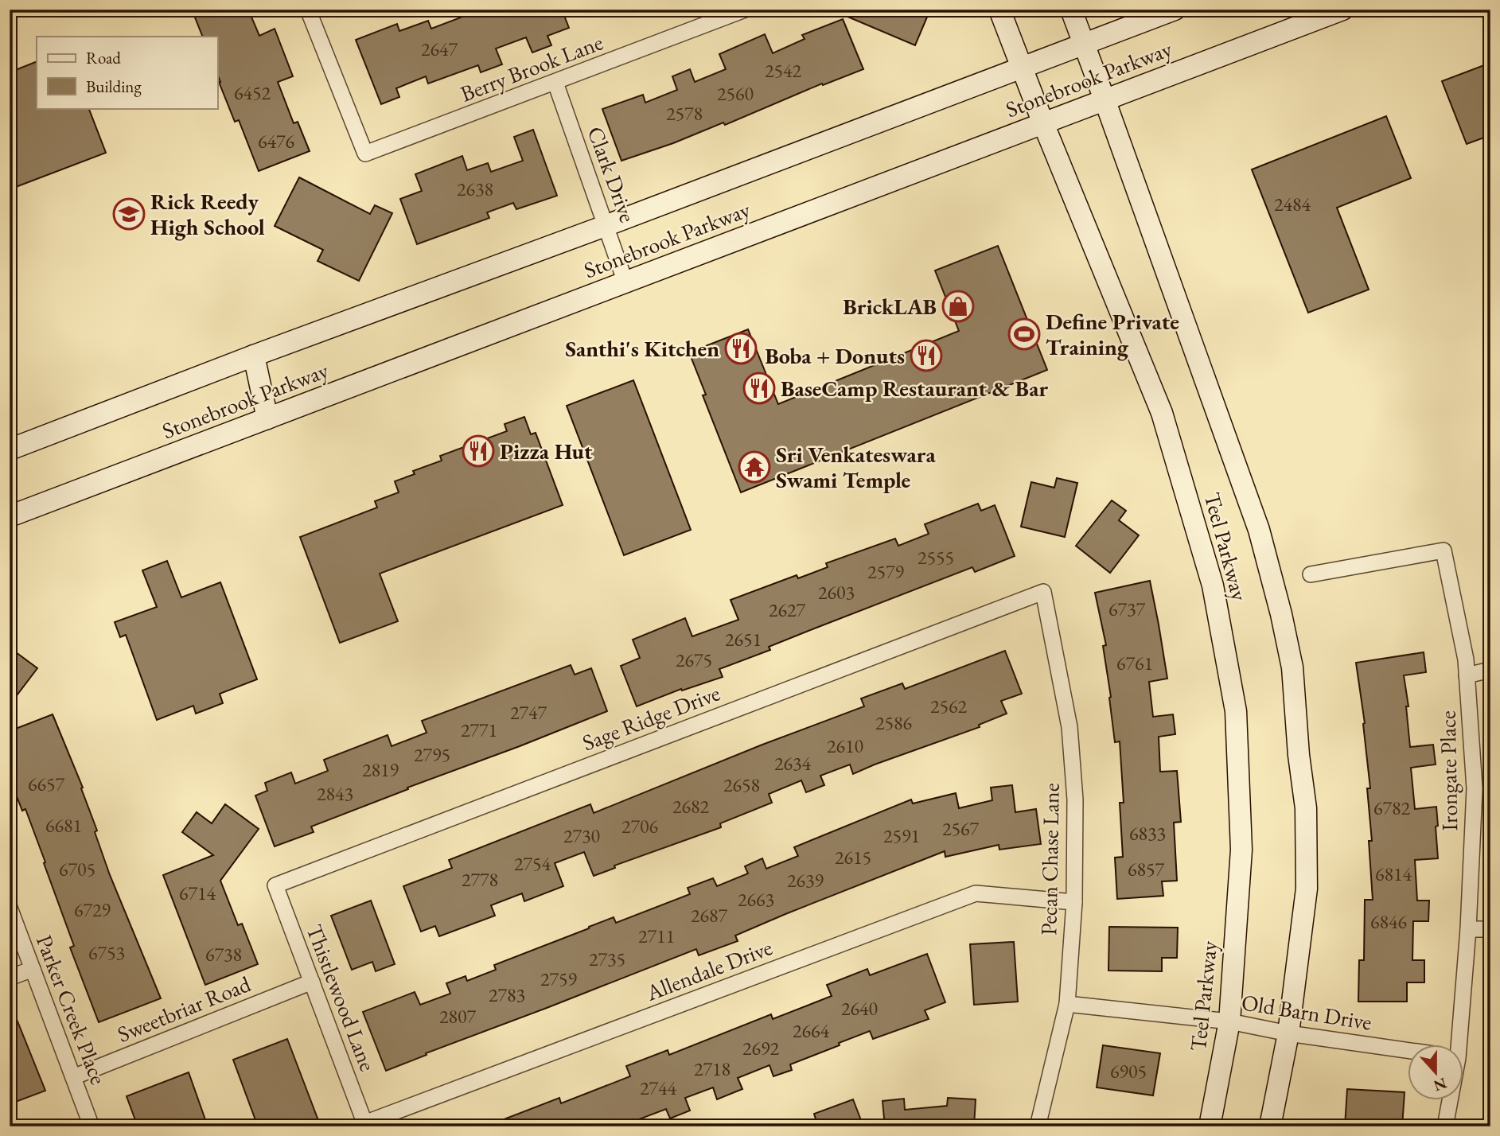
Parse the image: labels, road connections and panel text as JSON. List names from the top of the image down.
{
  "streets": {
    "main road": ["Stonebrook Parkway", "Teel Parkway"],
    "street": [
      "Berry Brook Lane",
      "Clark Drive",
      "Sage Ridge Drive",
      "Irongate Place",
      "Pecan Chase Lane",
      "Allendale Drive",
      "Thistlewood Lane",
      "Sweetbriar Road",
      "Parker Creek Place",
      "Old Barn Drive"
    ]
  },
  "crossings": [
    ["Berry Brook Lane", "Clark Drive"],
    ["Stonebrook Parkway", "Clark Drive"],
    ["Stonebrook Parkway", "Teel Parkway"],
    ["Teel Parkway", "Old Barn Drive"],
    ["Sage Ridge Drive", "Pecan Chase Lane"],
    ["Sage Ridge Drive", "Thistlewood Lane"],
    ["Pecan Chase Lane", "Allendale Drive"],
    ["Pecan Chase Lane", "Old Barn Drive"],
    ["Allendale Drive", "Thistlewood Lane"],
    ["Thistlewood Lane", "Sweetbriar Road"],
    ["Sweetbriar Road", "Parker Creek Place"]
  ],
  "places": {
    "school or university": ["Rick Reedy High School"],
    "shop": ["BrickLAB"],
    "sports": ["Define Private Training"],
    "restaurant": [
      "Santhi's Kitchen",
      "Boba + Donuts",
      "BaseCamp Restaurant & Bar",
      "Pizza Hut"
    ],
    "temple": ["Sri Venkateswara Swami Temple"]
  },
  "house_numbers": [
    "2647",
    "2542",
    "6452",
    "2560",
    "2578",
    "6476",
    "2638",
    "2484",
    "2555",
    "2579",
    "2603",
    "6737",
    "2627",
    "2651",
    "2675",
    "6761",
    "2562",
    "2747",
    "2586",
    "2771",
    "2610",
    "2795",
    "2634",
    "2819",
    "6657",
    "2658",
    "2843",
    "2682",
    "6782",
    "6681",
    "2706",
    "2567",
    "6833",
    "2730",
    "2591",
    "2615",
    "2754",
    "6705",
    "6857",
    "6814",
    "2778",
    "2639",
    "6714",
    "2663",
    "6729",
    "2687",
    "6846",
    "2711",
    "6753",
    "6738",
    "2735",
    "2759",
    "2783",
    "2640",
    "2807",
    "2664",
    "2692",
    "2718",
    "6905",
    "2744"
  ],
  "legend": ["Road", "Building"],
  "north": "bottom"
}
